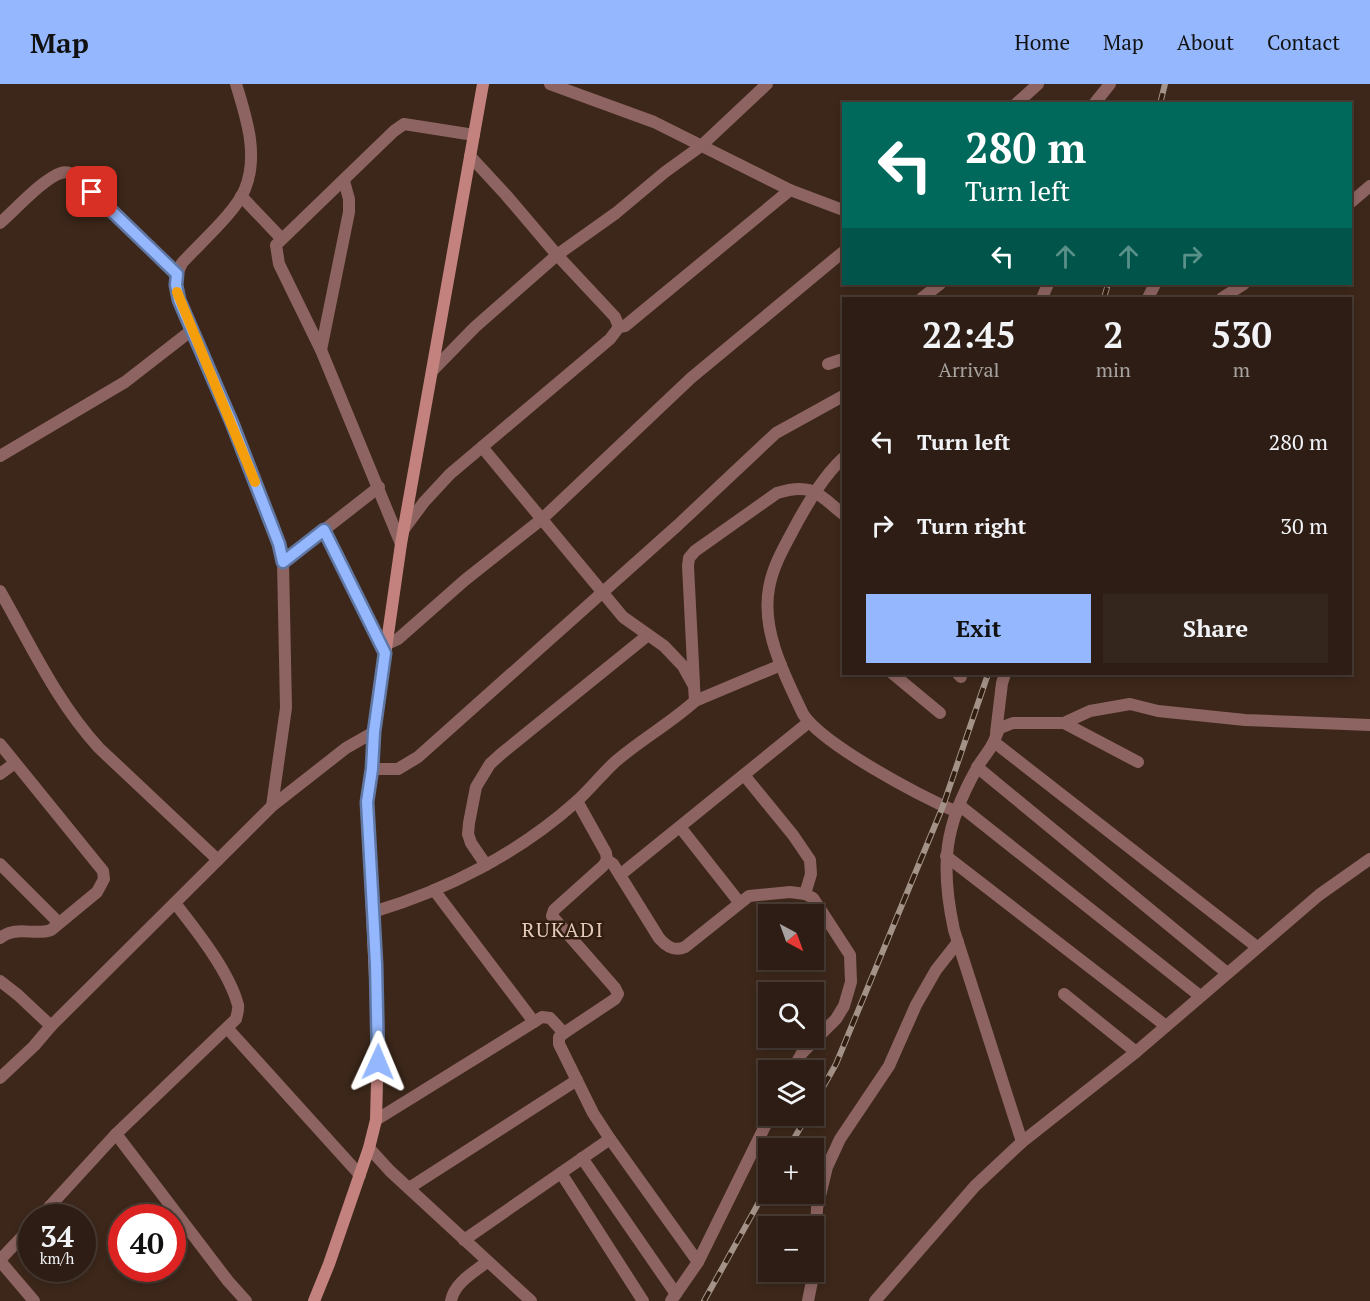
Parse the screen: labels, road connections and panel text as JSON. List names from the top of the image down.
{
  "districts": ["RUKADI"],
  "north": "bottom right",
  "page": {
    "header": "Map",
    "nav": [
      "Home",
      "Map",
      "About",
      "Contact"
    ],
    "turn": ["280 m", "Turn left"],
    "eta": [
      "22:45",
      "Arrival",
      "2",
      "min",
      "530",
      "m"
    ],
    "list": [
      {
        "name": "Turn left",
        "value": "280 m"
      },
      {
        "name": "Turn right",
        "value": "30 m"
      }
    ],
    "buttons": ["Exit", "Share"],
    "map_buttons": ["+", "−"],
    "speed": "34 km/h",
    "limit": "40"
  }
}
